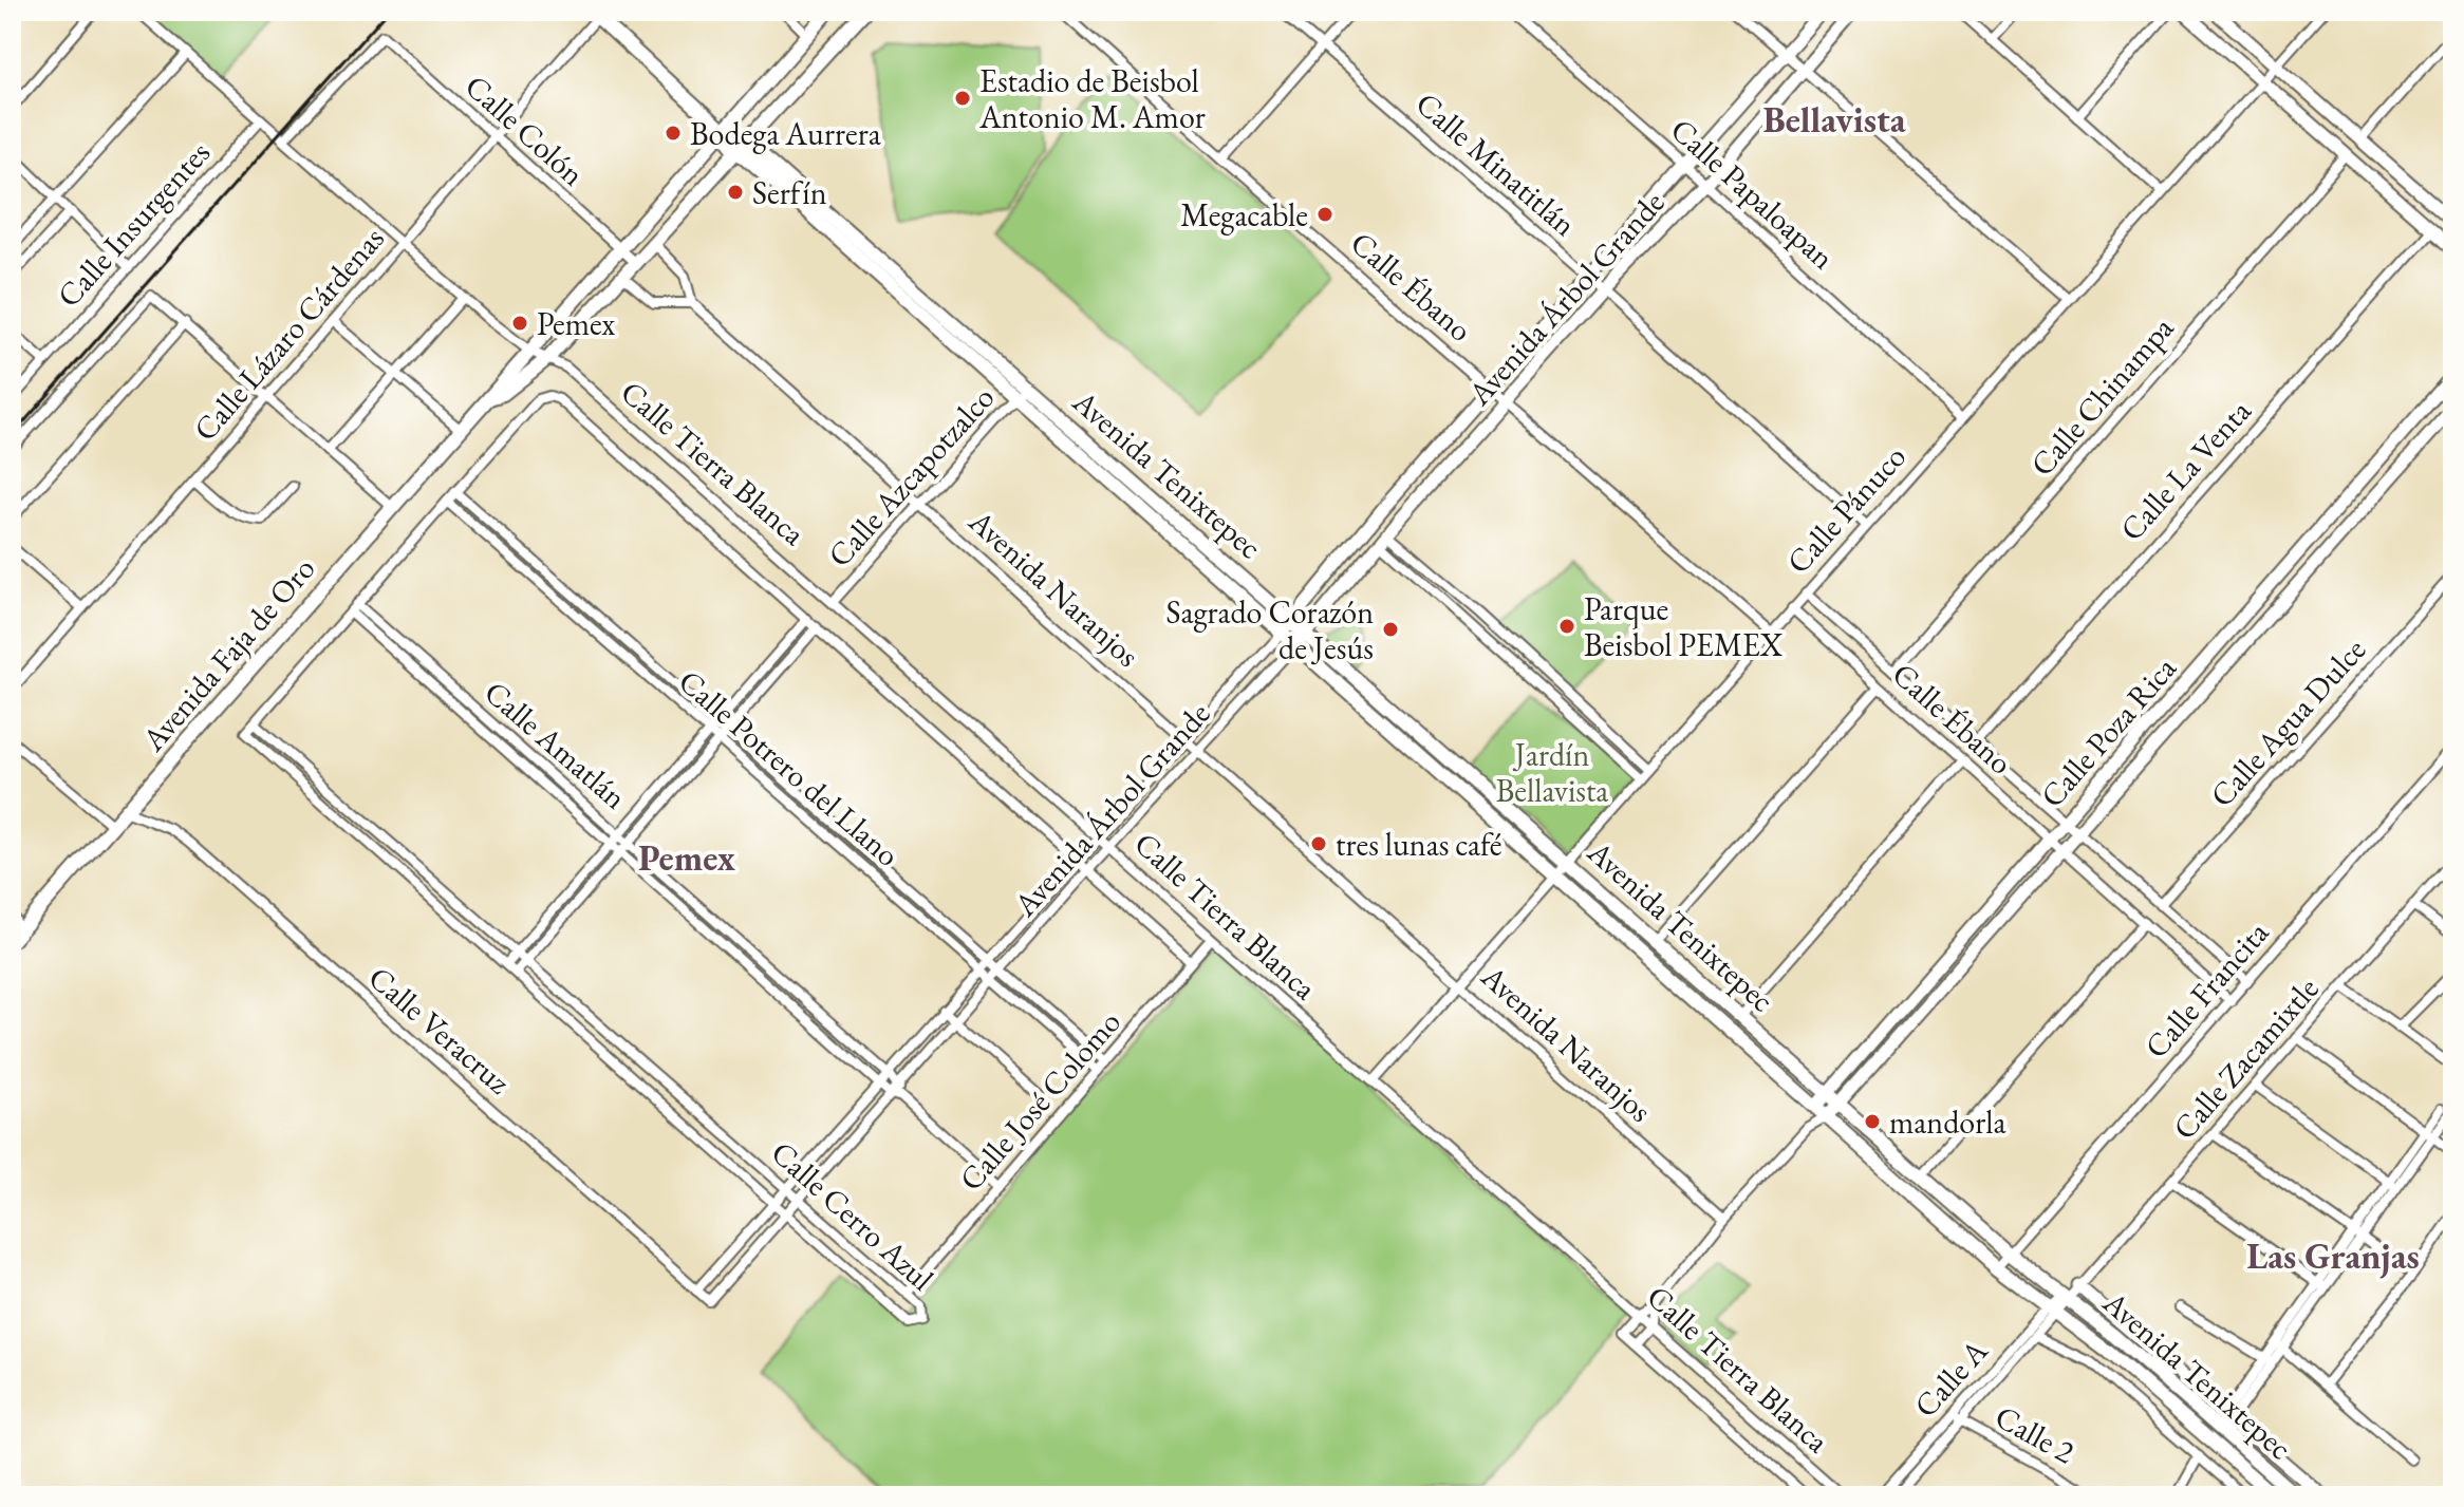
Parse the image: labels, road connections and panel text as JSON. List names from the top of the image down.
{
  "streets": {
    "main road": ["Avenida Tenixtepec", "Avenida Faja de Oro"],
    "street": [
      "Calle Colón",
      "Calle Minatitlán",
      "Calle Papaloapan",
      "Calle Insurgentes",
      "Calle Ébano",
      "Avenida Árbol Grande",
      "Calle Lázaro Cárdenas",
      "Calle Chinampa",
      "Calle Tierra Blanca",
      "Calle La Venta",
      "Calle Azcapotzalco",
      "Calle Pánuco",
      "Avenida Naranjos",
      "Calle Agua Dulce",
      "Calle Poza Rica",
      "Calle Amatlán",
      "Calle Potrero del Llano",
      "Calle Francita",
      "Calle Veracruz",
      "Calle Zacamixtle",
      "Calle José Colomo",
      "Calle Cerro Azul",
      "Calle A",
      "Calle 2"
    ]
  },
  "crossings": [
    ["Calle Colón", "Calle Lázaro Cárdenas"],
    ["Calle Colón", "Calle Tierra Blanca"],
    ["Calle Colón", "Avenida Faja de Oro"],
    ["Calle Minatitlán", "Avenida Árbol Grande"],
    ["Calle Minatitlán", "Calle Pánuco"],
    ["Calle Papaloapan", "Avenida Árbol Grande"],
    ["Calle Papaloapan", "Calle Pánuco"],
    ["Calle Insurgentes", "Calle Tierra Blanca"],
    ["Calle Ébano", "Avenida Árbol Grande"],
    ["Calle Ébano", "Calle Chinampa"],
    ["Calle Ébano", "Calle La Venta"],
    ["Calle Ébano", "Calle Pánuco"],
    ["Calle Ébano", "Calle Agua Dulce"],
    ["Calle Ébano", "Calle Poza Rica"],
    ["Calle Ébano", "Calle Francita"],
    ["Avenida Árbol Grande", "Calle Tierra Blanca"],
    ["Avenida Árbol Grande", "Avenida Tenixtepec"],
    ["Avenida Árbol Grande", "Avenida Naranjos"],
    ["Avenida Árbol Grande", "Calle Amatlán"],
    ["Avenida Árbol Grande", "Calle Potrero del Llano"],
    ["Avenida Árbol Grande", "Calle Veracruz"],
    ["Avenida Árbol Grande", "Calle Cerro Azul"],
    ["Calle Lázaro Cárdenas", "Calle Tierra Blanca"],
    ["Calle Lázaro Cárdenas", "Avenida Tenixtepec"],
    ["Calle Tierra Blanca", "Calle Azcapotzalco"],
    ["Calle Tierra Blanca", "Calle Pánuco"],
    ["Calle Tierra Blanca", "Avenida Faja de Oro"],
    ["Calle Tierra Blanca", "Calle Poza Rica"],
    ["Calle Tierra Blanca", "Calle José Colomo"],
    ["Avenida Tenixtepec", "Calle Azcapotzalco"],
    ["Avenida Tenixtepec", "Calle Pánuco"],
    ["Avenida Tenixtepec", "Avenida Faja de Oro"],
    ["Avenida Tenixtepec", "Calle Poza Rica"],
    ["Avenida Tenixtepec", "Calle Francita"],
    ["Avenida Tenixtepec", "Calle Zacamixtle"],
    ["Avenida Tenixtepec", "Calle A"],
    ["Calle Azcapotzalco", "Avenida Naranjos"],
    ["Calle Pánuco", "Avenida Naranjos"],
    ["Avenida Naranjos", "Calle Poza Rica"],
    ["Avenida Faja de Oro", "Calle Veracruz"],
    ["Calle Amatlán", "Calle José Colomo"],
    ["Calle Potrero del Llano", "Calle José Colomo"],
    ["Calle Zacamixtle", "Calle A"],
    ["Calle José Colomo", "Calle Cerro Azul"],
    ["Calle A", "Calle 2"]
  ],
  "districts": ["Bellavista", "Pemex", "Las Granjas"],
  "parks": ["Jardín Bellavista"],
  "places": [
    "Estadio de Beisbol Antonio M. Amor",
    "Bodega Aurrera",
    "Serfín",
    "Megacable",
    "Pemex",
    "Parque Beisbol PEMEX",
    "Sagrado Corazón de Jesús",
    "tres lunas café",
    "mandorla"
  ]
}
